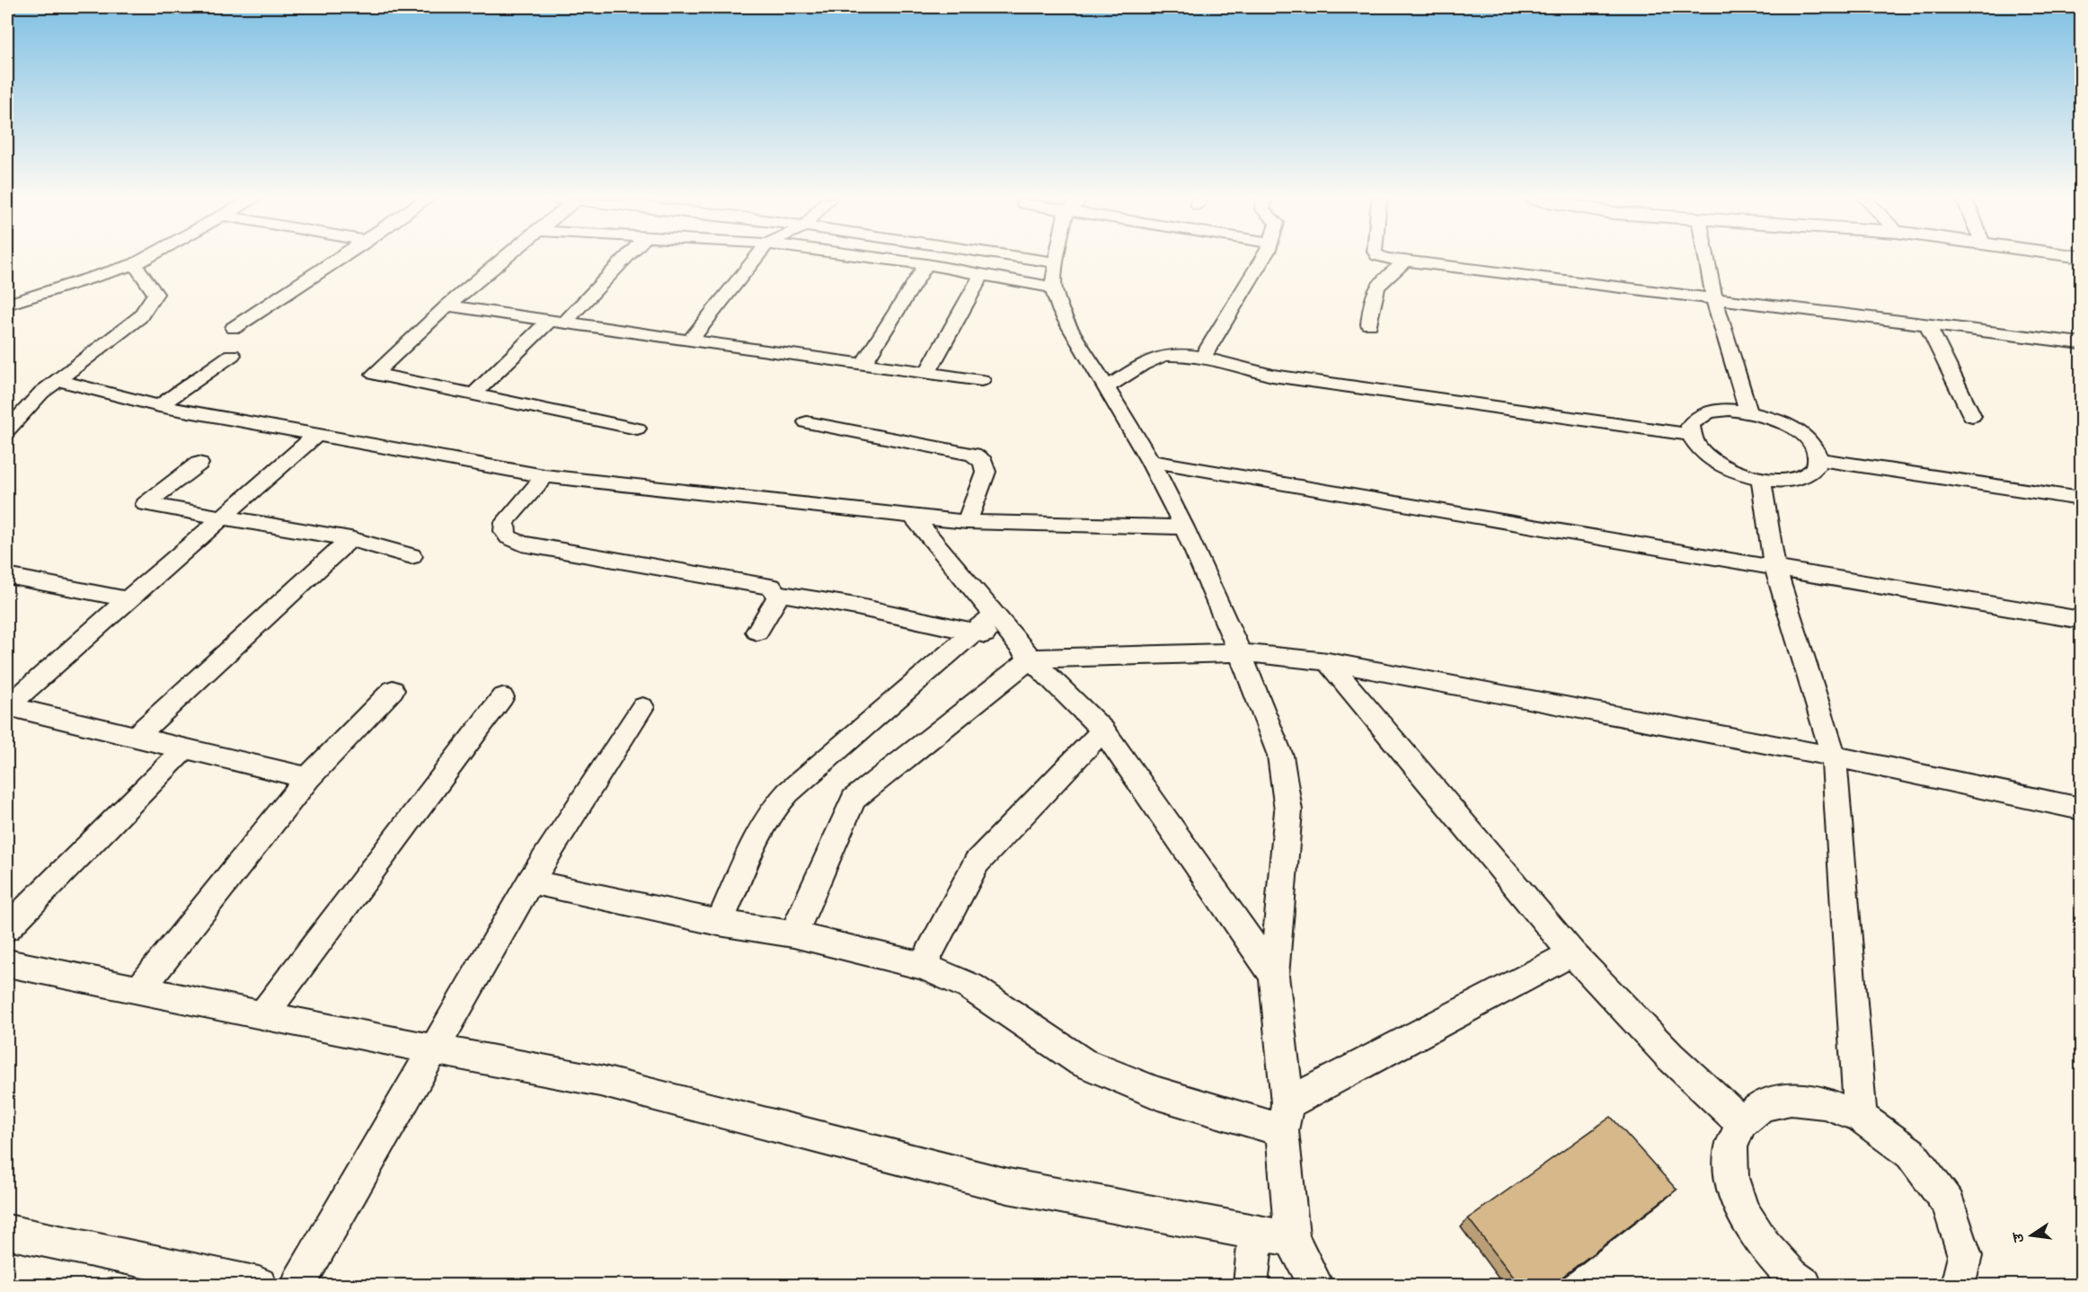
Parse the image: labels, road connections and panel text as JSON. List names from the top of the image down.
{
  "north": "left"
}
